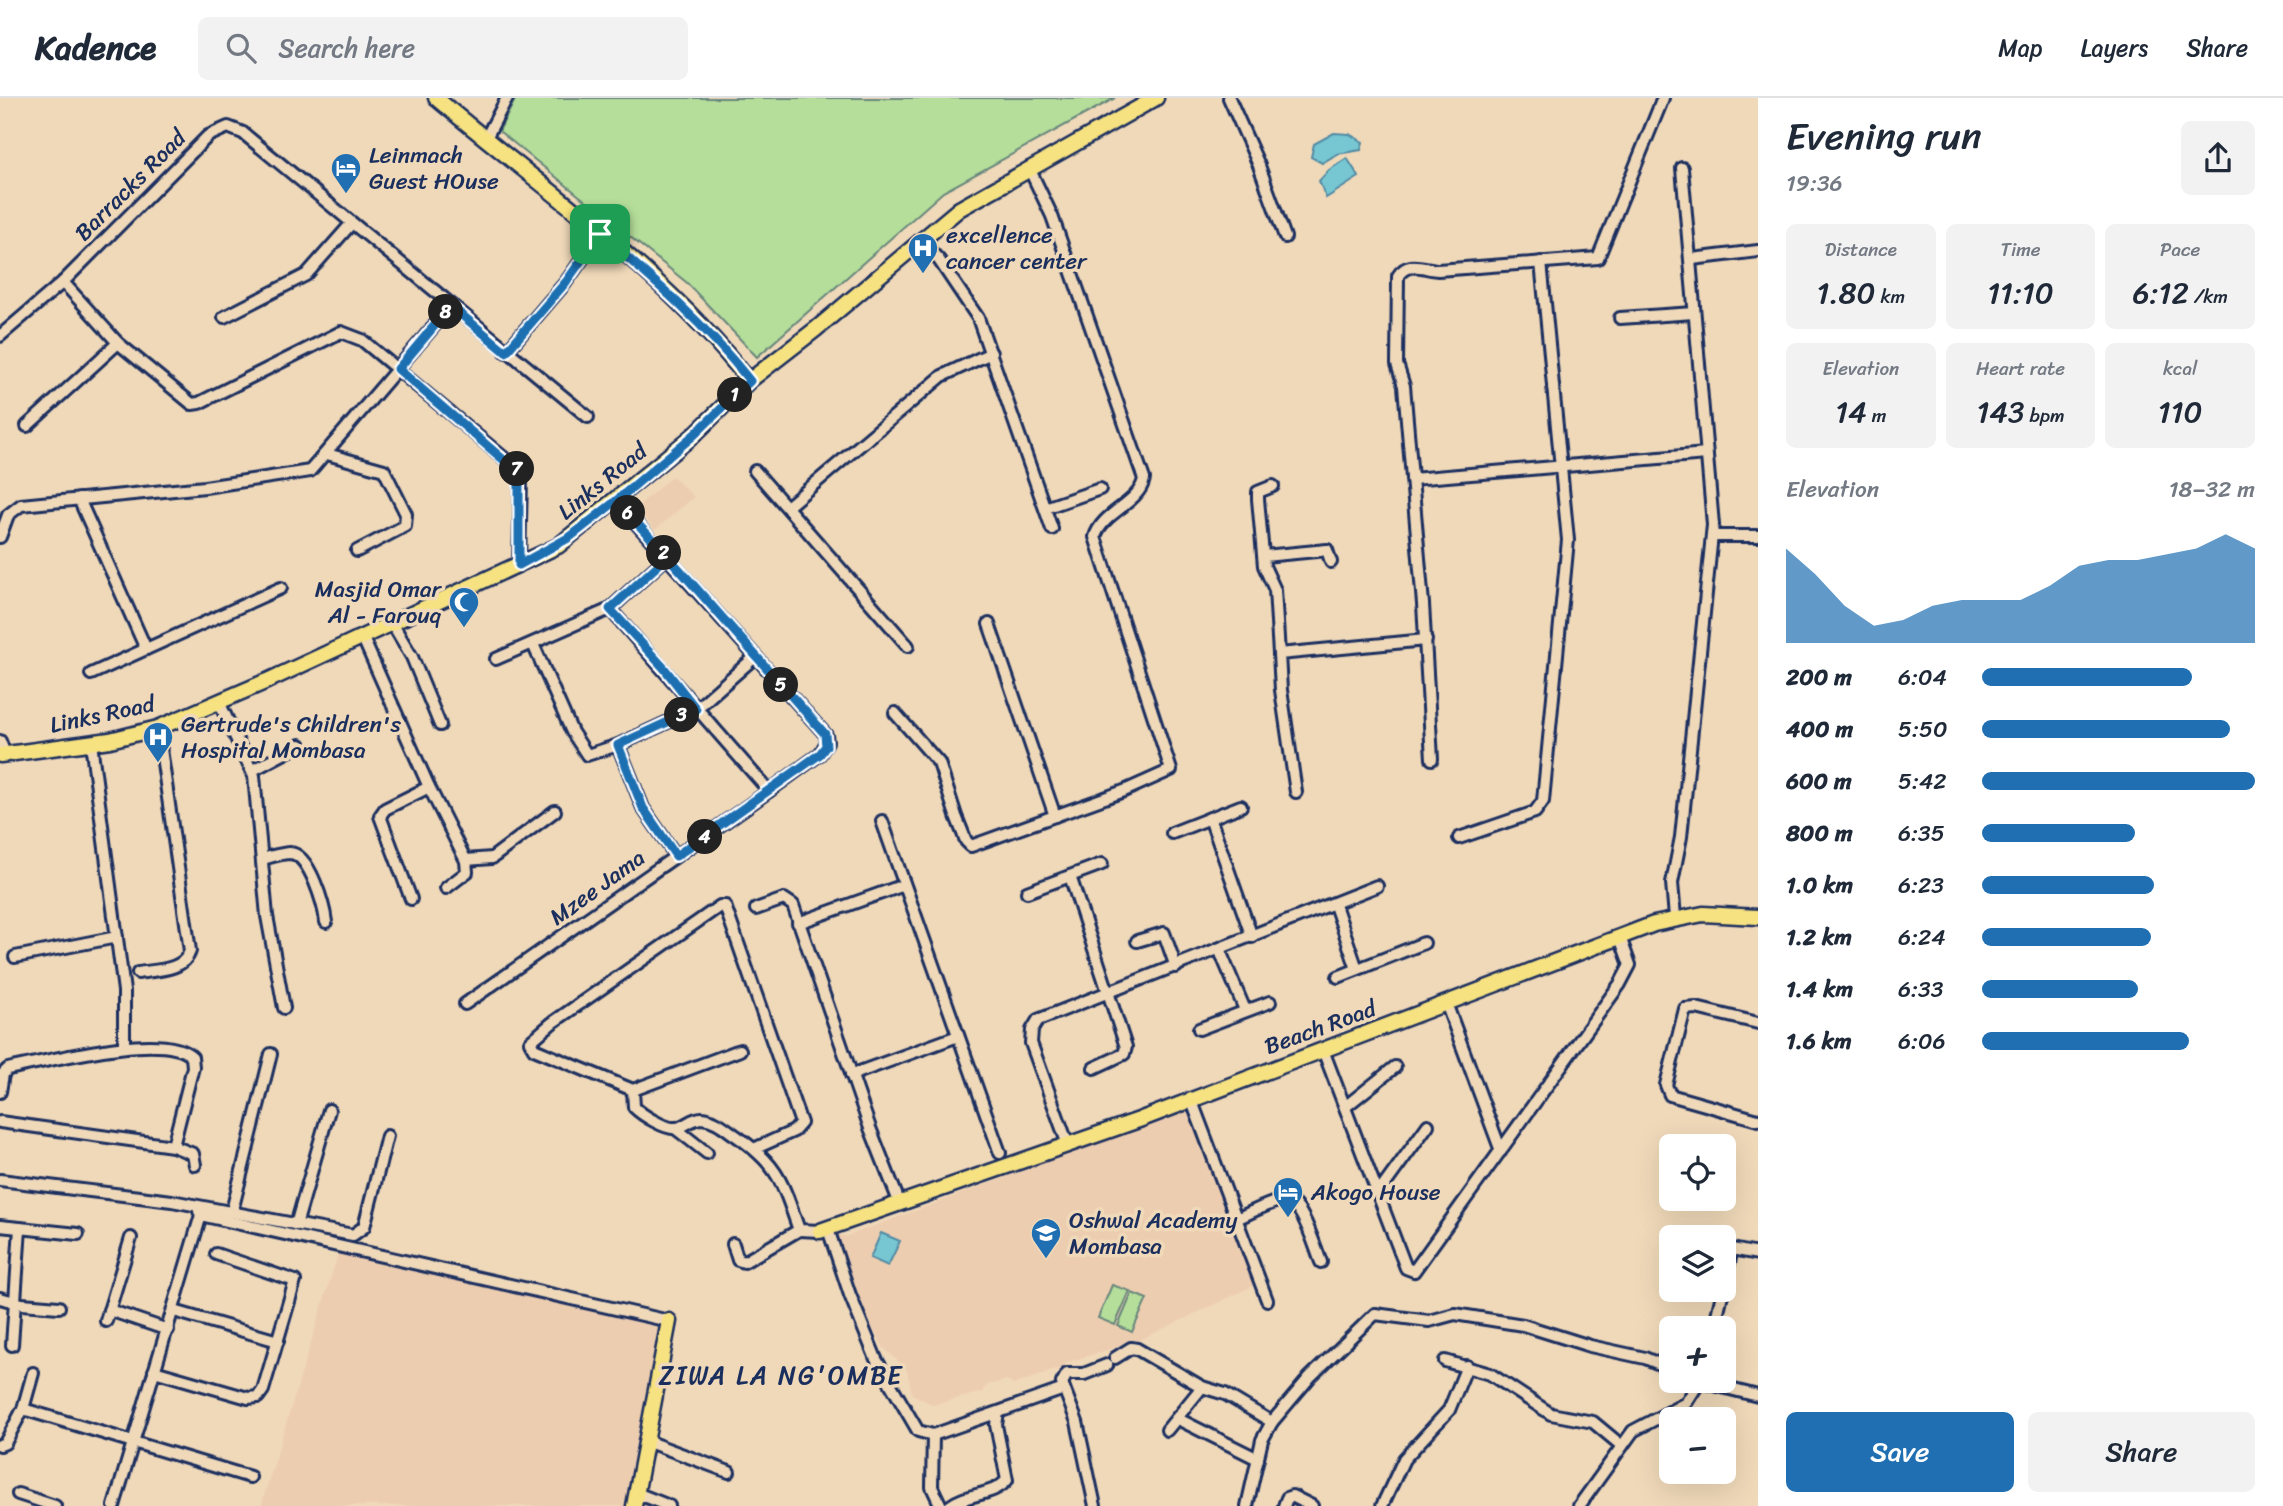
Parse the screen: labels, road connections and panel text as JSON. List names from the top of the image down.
{
  "streets": {
    "main road": ["Links Road", "Beach Road"],
    "street": ["Barracks Road", "Mzee Jama"]
  },
  "crossings": [
    ["Links Road", "Mzee Jama"]
  ],
  "districts": ["ZIWA LA NG'OMBE"],
  "places": {
    "hotel": ["Leinmach Guest HOuse", "Akogo House"],
    "hospital": ["excellence cancer center", "Gertrude's Children's Hospital Mombasa"],
    "mosque": ["Masjid Omar Al - Farouq"],
    "school or university": ["Oshwal Academy Mombasa"]
  },
  "page": {
    "header": "Kadence",
    "search": "Search here",
    "nav": ["Map", "Layers", "Share"],
    "heading": ["Evening run", "19:36"],
    "stats": [
      ["Distance", "1.80 km"],
      ["Time", "11:10"],
      ["Pace", "6:12 /km"],
      ["Elevation", "14 m"],
      ["Heart rate", "143 bpm"],
      ["kcal", "110"]
    ],
    "pins": [
      "8",
      "1",
      "7",
      "6",
      "2",
      "5",
      "3",
      "4"
    ],
    "chart": ["Elevation", "18–32 m"],
    "list": [
      {
        "name": "200 m",
        "note": "6:04"
      },
      {
        "name": "400 m",
        "note": "5:50"
      },
      {
        "name": "600 m",
        "note": "5:42"
      },
      {
        "name": "800 m",
        "note": "6:35"
      },
      {
        "name": "1.0 km",
        "note": "6:23"
      },
      {
        "name": "1.2 km",
        "note": "6:24"
      },
      {
        "name": "1.4 km",
        "note": "6:33"
      },
      {
        "name": "1.6 km",
        "note": "6:06"
      }
    ],
    "map_buttons": ["+", "−"],
    "buttons": ["Save", "Share"]
  }
}
